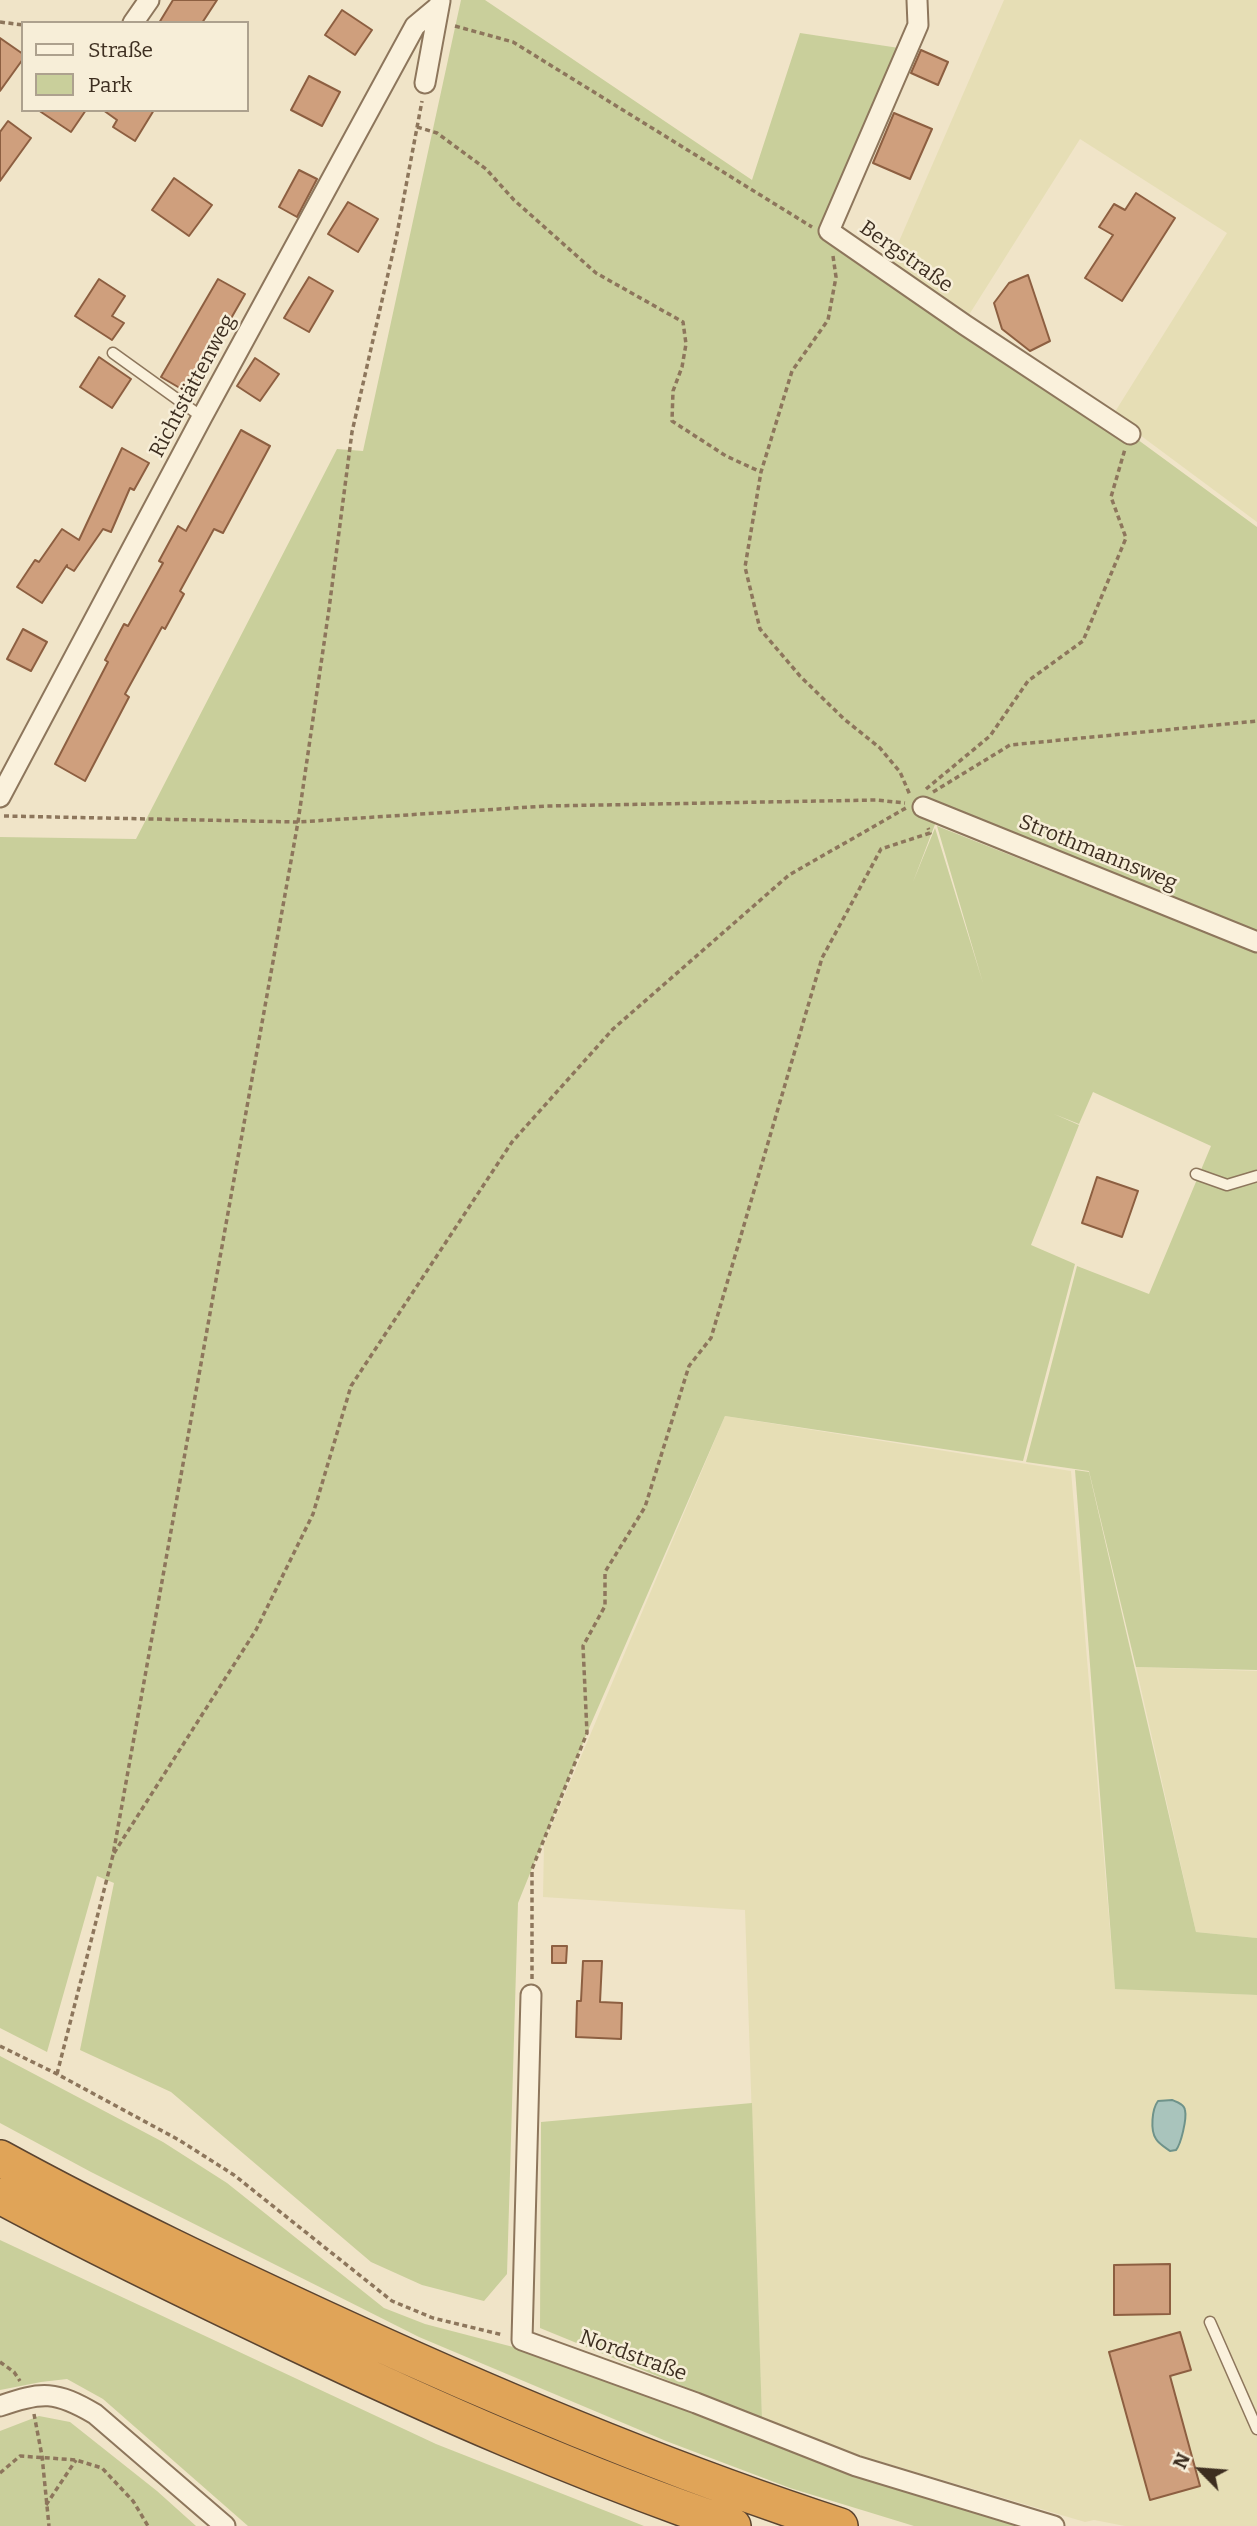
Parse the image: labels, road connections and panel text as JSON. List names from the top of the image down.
{
  "streets": {
    "street": [
      "Bergstraße",
      "Richtstättenweg",
      "Strothmannsweg",
      "Nordstraße"
    ]
  },
  "legend": ["Straße", "Park"],
  "north": "top left"
}
